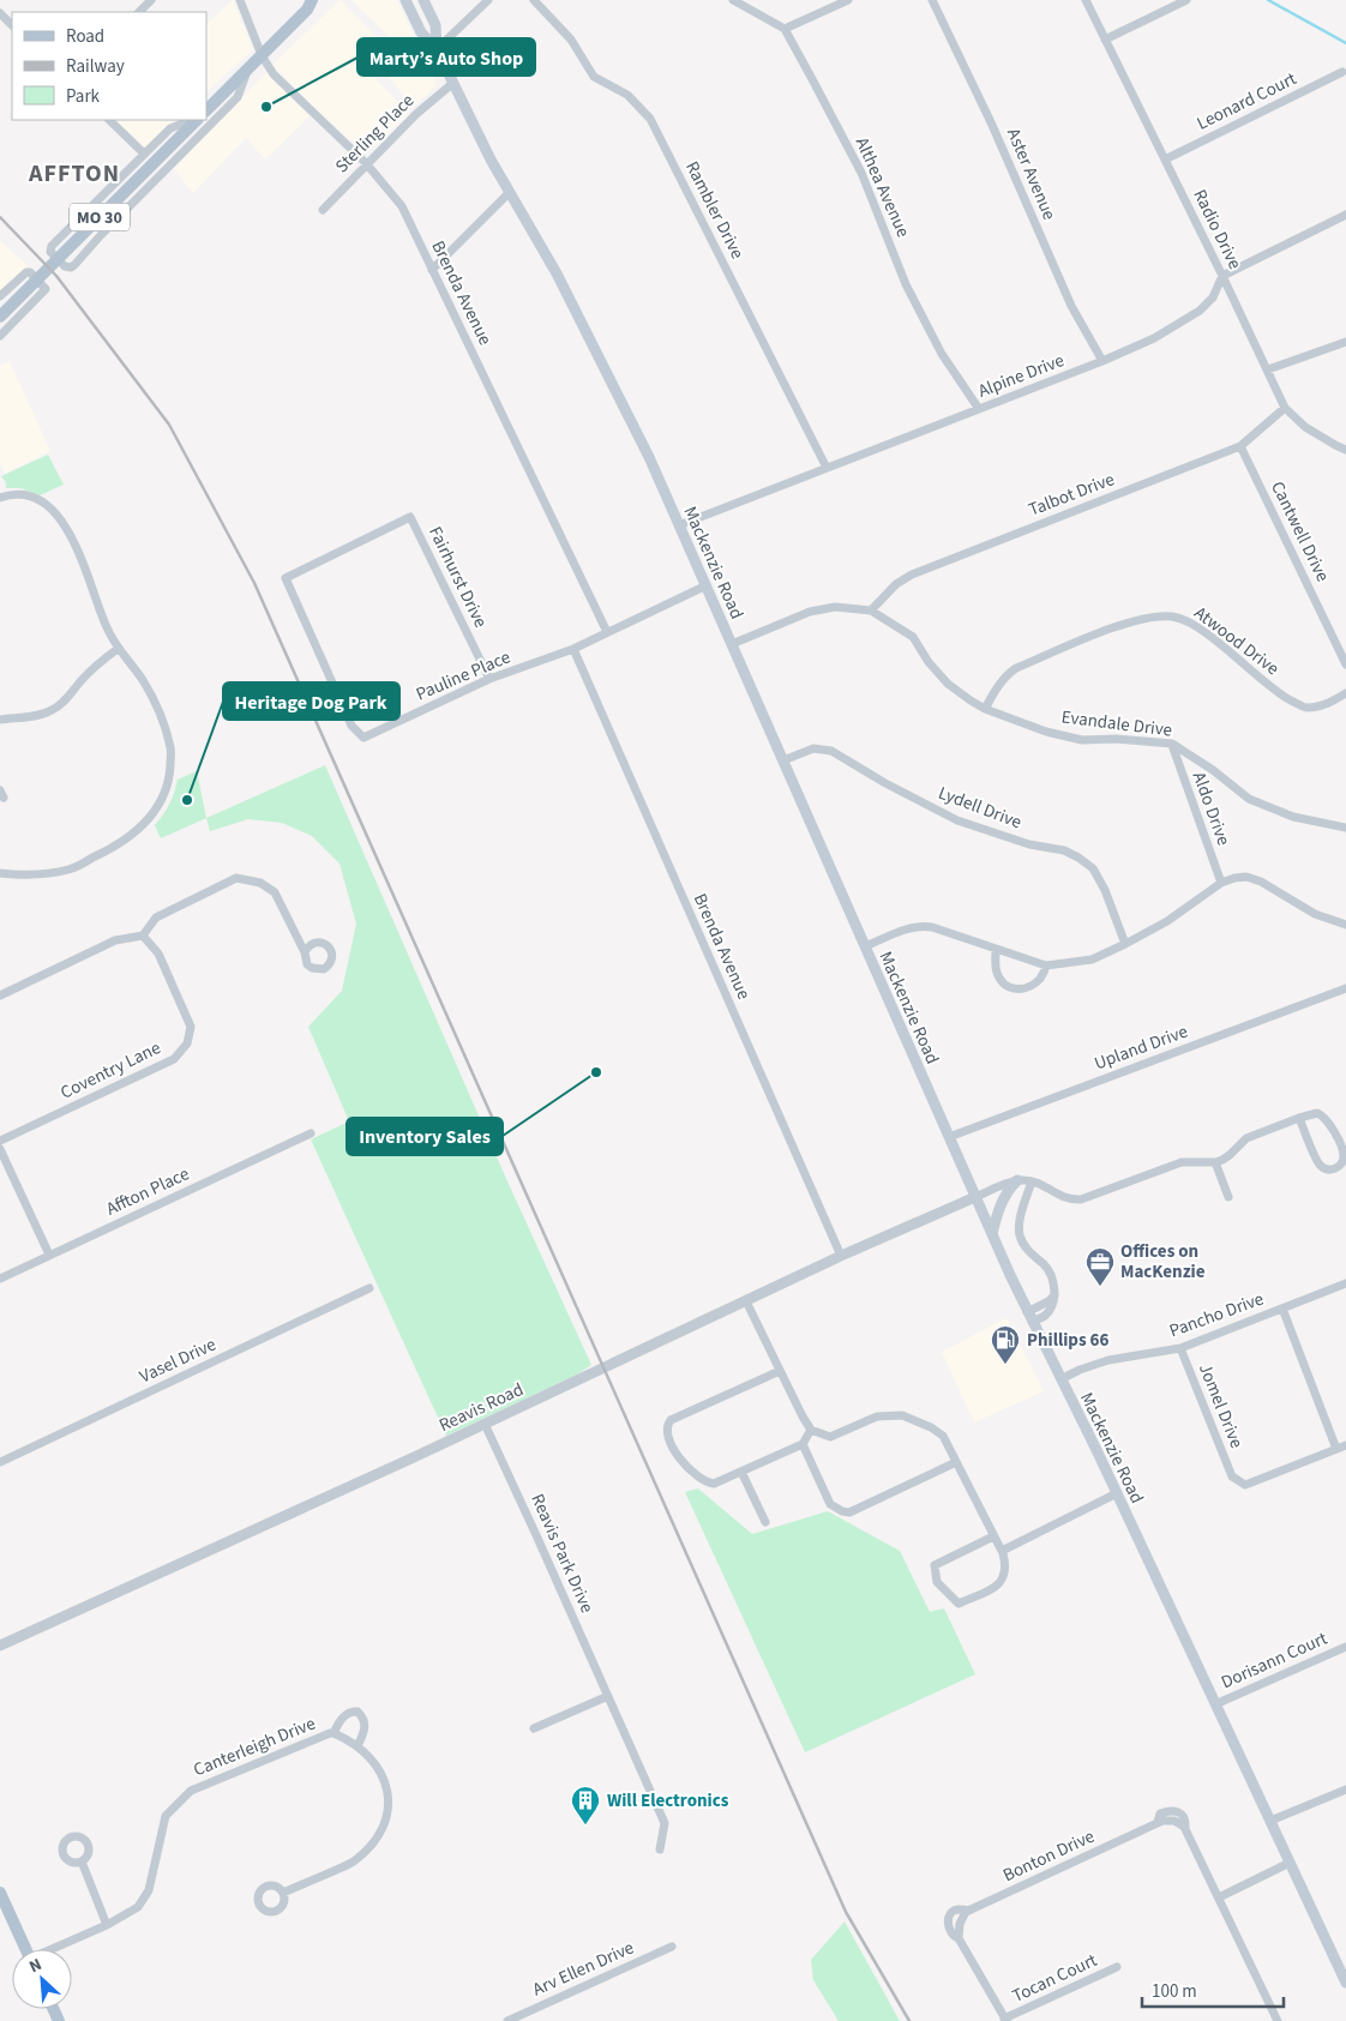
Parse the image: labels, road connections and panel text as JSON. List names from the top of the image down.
{
  "streets": {
    "main road": ["MO 30", "Mackenzie Road"],
    "street": [
      "Leonard Court",
      "Sterling Place",
      "Aster Avenue",
      "Althea Avenue",
      "Rambler Drive",
      "Radio Drive",
      "Brenda Avenue",
      "Alpine Drive",
      "Talbot Drive",
      "Cantwell Drive",
      "Fairhurst Drive",
      "Atwood Drive",
      "Pauline Place",
      "Evandale Drive",
      "Lydell Drive",
      "Aldo Drive",
      "Upland Drive",
      "Coventry Lane",
      "Affton Place",
      "Pancho Drive",
      "Vasel Drive",
      "Jomel Drive",
      "Reavis Road",
      "Reavis Park Drive",
      "Dorisann Court",
      "Canterleigh Drive",
      "Bonton Drive",
      "Arv Ellen Drive",
      "Tocan Court"
    ]
  },
  "crossings": [
    ["Leonard Court", "Radio Drive"],
    ["Sterling Place", "Brenda Avenue"],
    ["Sterling Place", "Mackenzie Road"],
    ["Aster Avenue", "Alpine Drive"],
    ["Althea Avenue", "Alpine Drive"],
    ["Rambler Drive", "Alpine Drive"],
    ["Radio Drive", "Alpine Drive"],
    ["Radio Drive", "Talbot Drive"],
    ["Brenda Avenue", "Pauline Place"],
    ["Brenda Avenue", "Reavis Road"],
    ["Alpine Drive", "Mackenzie Road"],
    ["Talbot Drive", "Cantwell Drive"],
    ["Talbot Drive", "Evandale Drive"],
    ["Mackenzie Road", "Pauline Place"],
    ["Mackenzie Road", "Evandale Drive"],
    ["Mackenzie Road", "Lydell Drive"],
    ["Mackenzie Road", "Upland Drive"],
    ["Mackenzie Road", "Pancho Drive"],
    ["Mackenzie Road", "Reavis Road"],
    ["Mackenzie Road", "Dorisann Court"],
    ["Fairhurst Drive", "Pauline Place"],
    ["Atwood Drive", "Evandale Drive"],
    ["Evandale Drive", "Aldo Drive"],
    ["Pancho Drive", "Jomel Drive"],
    ["Reavis Road", "Reavis Park Drive"]
  ],
  "districts": ["AFFTON"],
  "places": {
    "other": ["Marty’s Auto Shop", "Heritage Dog Park", "Inventory Sales"],
    "office": ["Offices on MacKenzie"],
    "fuel station": ["Phillips 66"],
    "building": ["Will Electronics"]
  },
  "legend": ["Road", "Railway", "Park"],
  "scale_bar": "100 m",
  "north": "top left"
}
